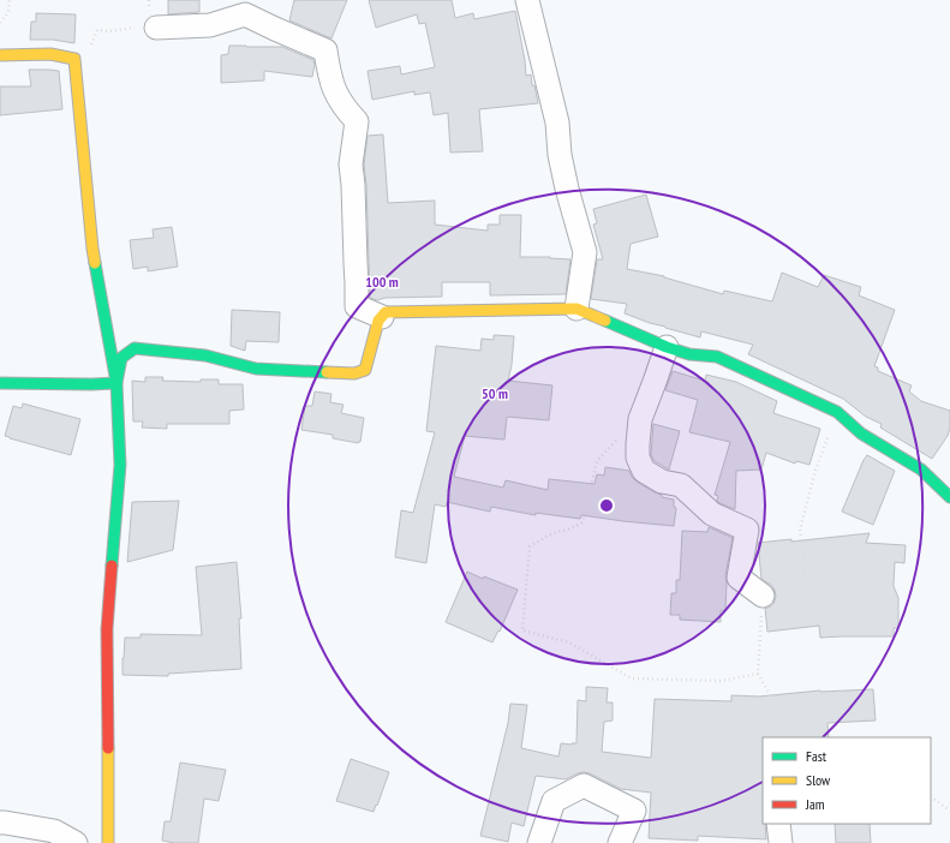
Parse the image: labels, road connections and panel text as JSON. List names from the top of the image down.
{
  "legend": ["Fast", "Slow", "Jam"],
  "rings": ["100 m", "50 m"]
}
